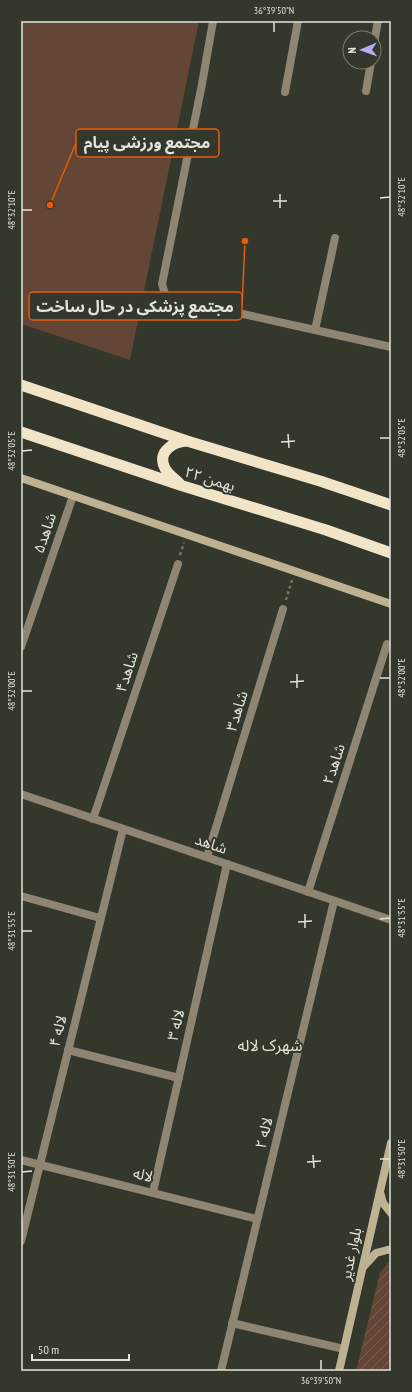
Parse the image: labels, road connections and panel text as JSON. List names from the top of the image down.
{
  "streets": {
    "highway": ["۲۲ بهمن"],
    "main road": ["بلوار غدیر"],
    "street": [
      "شاهد۵",
      "شاهد۴",
      "شاهد۳",
      "شاهد۲",
      "شاهد",
      "لاله ۳",
      "لاله ۴",
      "لاله ۲",
      "لاله"
    ]
  },
  "crossings": [
    ["شاهد۴", "شاهد"],
    ["شاهد۳", "شاهد"],
    ["شاهد۲", "شاهد"],
    ["شاهد", "لاله ۳"],
    ["شاهد", "لاله ۴"],
    ["شاهد", "لاله ۲"],
    ["لاله ۳", "لاله"],
    ["لاله ۴", "لاله"],
    ["لاله ۲", "لاله"]
  ],
  "districts": ["شهرک لاله"],
  "places": ["مجتمع ورزشی پیام", "مجتمع پزشکی در حال ساخت"],
  "scale_bar": "50 m",
  "north": "left",
  "coordinates": [
    "36°39'50\"N",
    "48°32'10\"E",
    "48°32'05\"E",
    "48°32'00\"E",
    "48°31'55\"E",
    "48°31'50\"E"
  ]
}
